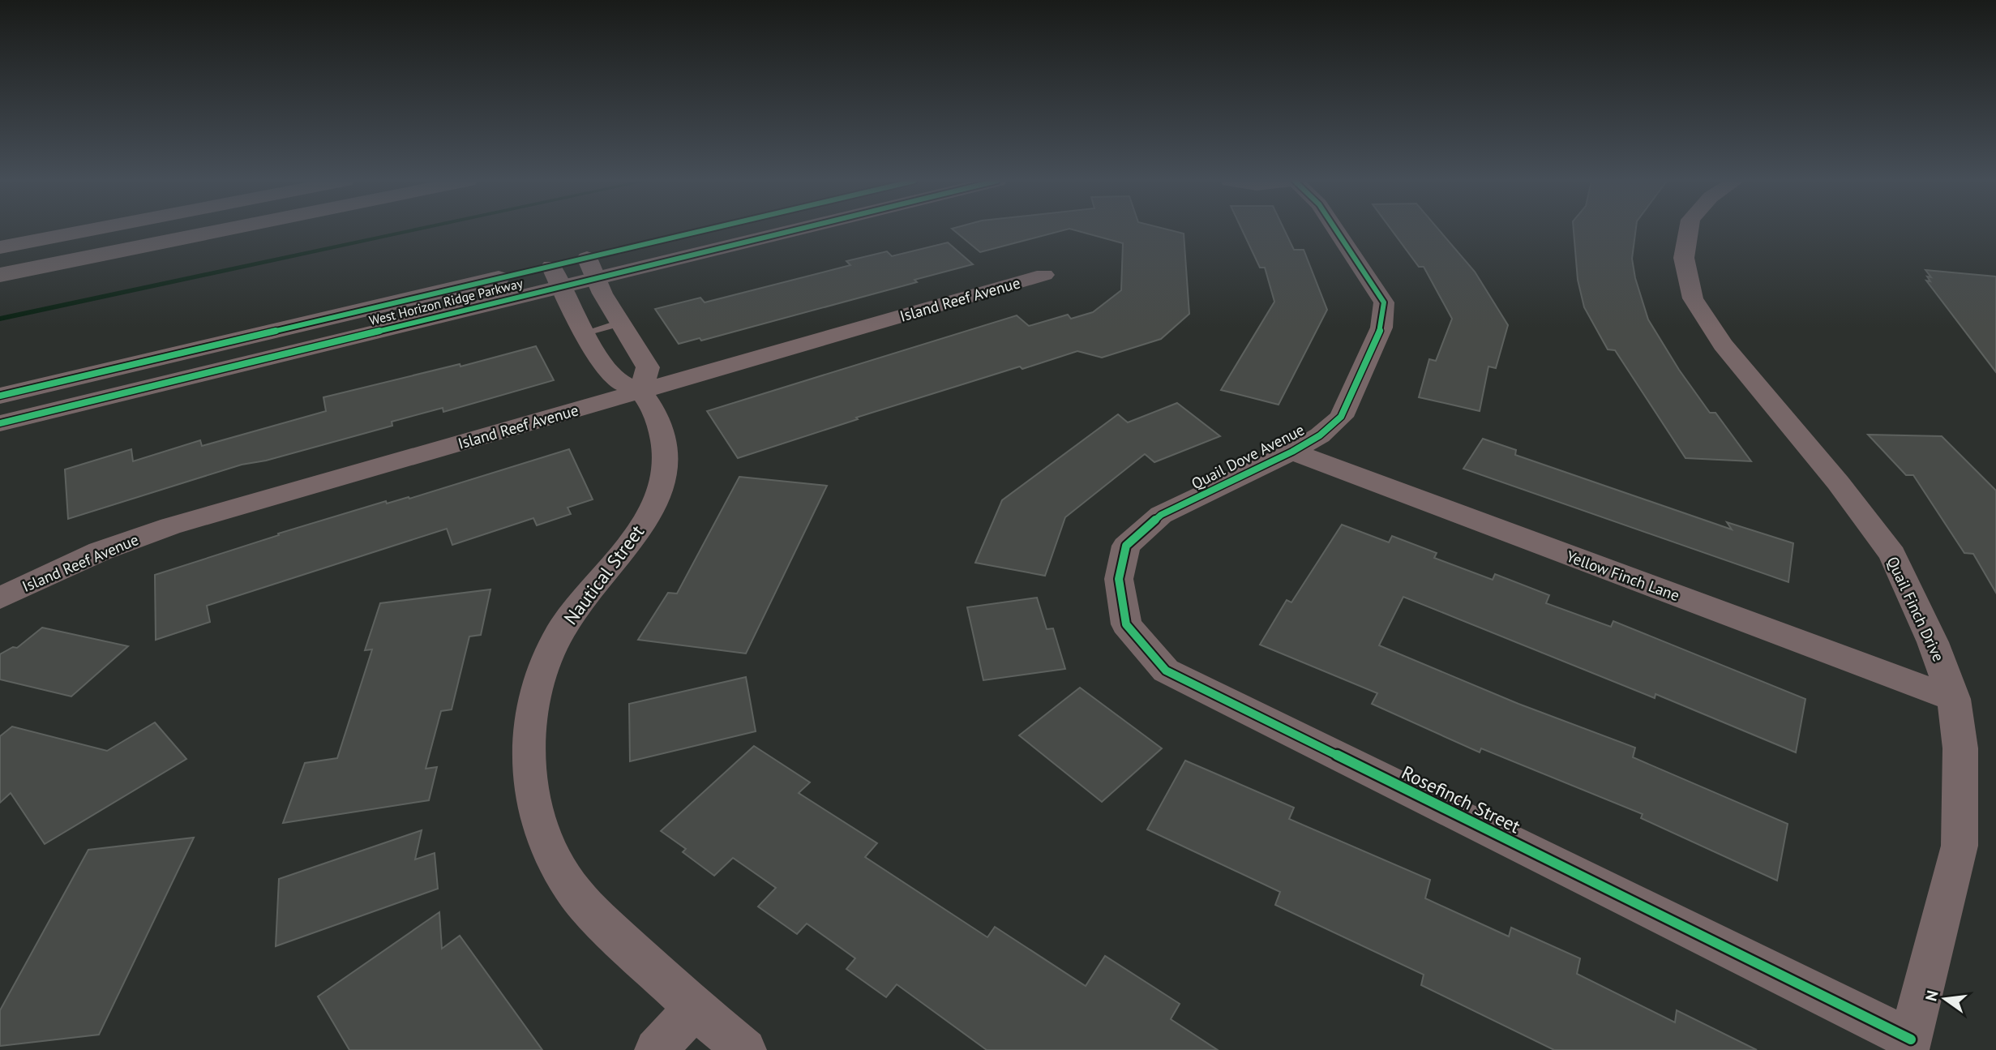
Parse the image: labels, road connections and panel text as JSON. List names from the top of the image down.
{
  "streets": {
    "main road": ["West Horizon Ridge Parkway"],
    "street": [
      "Island Reef Avenue",
      "Quail Dove Avenue",
      "Nautical Street",
      "Yellow Finch Lane",
      "Quail Finch Drive",
      "Rosefinch Street"
    ]
  },
  "crossings": [
    ["Island Reef Avenue", "Nautical Street"],
    ["Quail Dove Avenue", "Yellow Finch Lane"],
    ["Quail Dove Avenue", "Rosefinch Street"],
    ["Yellow Finch Lane", "Quail Finch Drive"],
    ["Quail Finch Drive", "Rosefinch Street"]
  ],
  "north": "left"
}
